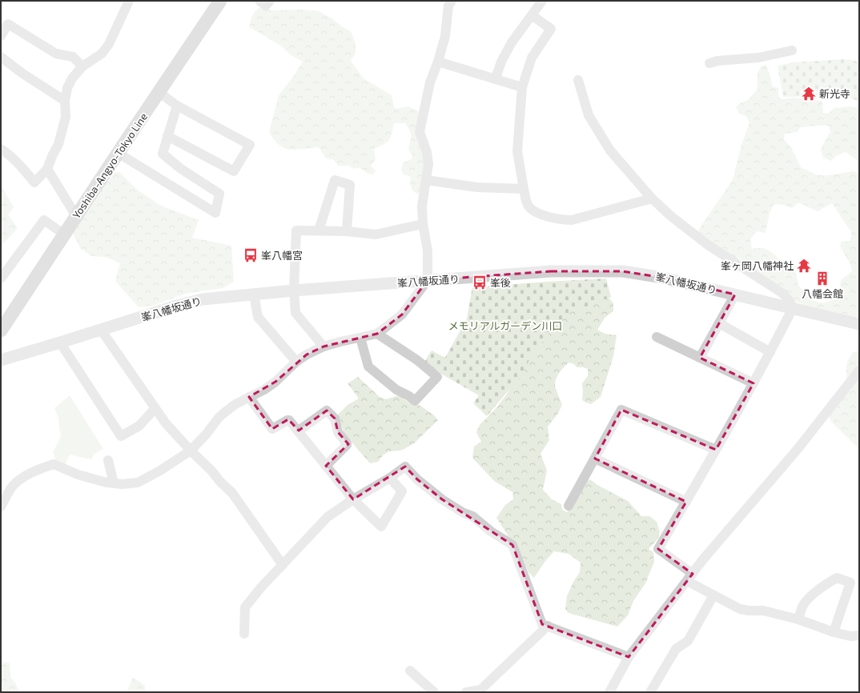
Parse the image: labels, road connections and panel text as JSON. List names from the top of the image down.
{
  "streets": {
    "main road": ["Yoshiba-Angyo-Tokyo Line"],
    "street": ["峯八幡坂通り"]
  },
  "parks": ["メモリアルガーデン川口"],
  "places": {
    "temple": ["新光寺", "峯ヶ岡八幡神社"],
    "bus stop": ["峯八幡宮", "峯後"],
    "building": ["八幡会館"]
  }
}
